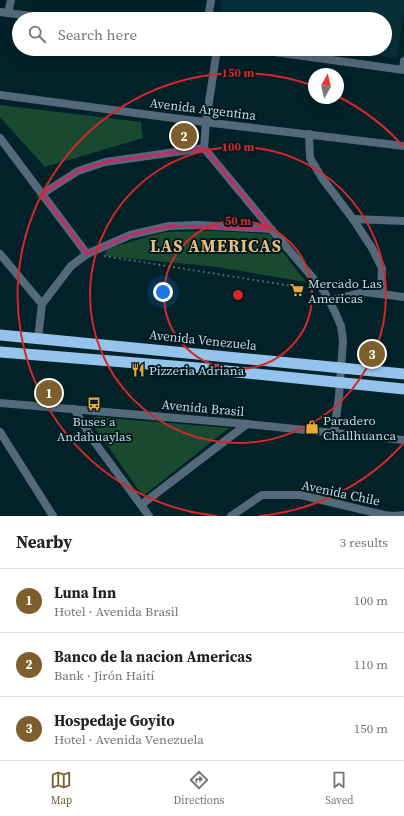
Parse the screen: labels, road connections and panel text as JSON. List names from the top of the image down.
{
  "streets": {
    "highway": ["Avenida Venezuela"],
    "street": ["Avenida Argentina", "Avenida Brasil", "Avenida Chile"]
  },
  "districts": ["LAS AMERICAS"],
  "places": {
    "supermarket": ["Mercado Las Americas"],
    "restaurant": ["Pizzeria Adriana"],
    "bus stop": ["Buses a Andahuaylas"],
    "shop": ["Paradero Challhuanca"]
  },
  "north": "top",
  "page": {
    "search": "Search here",
    "pins": ["2", "3", "1"],
    "heading": ["Nearby", "3 results"],
    "list": [
      {
        "mark": "1",
        "name": "Luna Inn",
        "note": "Hotel · Avenida Brasil",
        "value": "100 m"
      },
      {
        "mark": "2",
        "name": "Banco de la nacion Americas",
        "note": "Bank · Jirón Haití",
        "value": "110 m"
      },
      {
        "mark": "3",
        "name": "Hospedaje Goyito",
        "note": "Hotel · Avenida Venezuela",
        "value": "150 m"
      }
    ],
    "nav": ["Map", "Directions", "Saved"]
  },
  "rings": ["150 m", "100 m", "50 m"]
}
